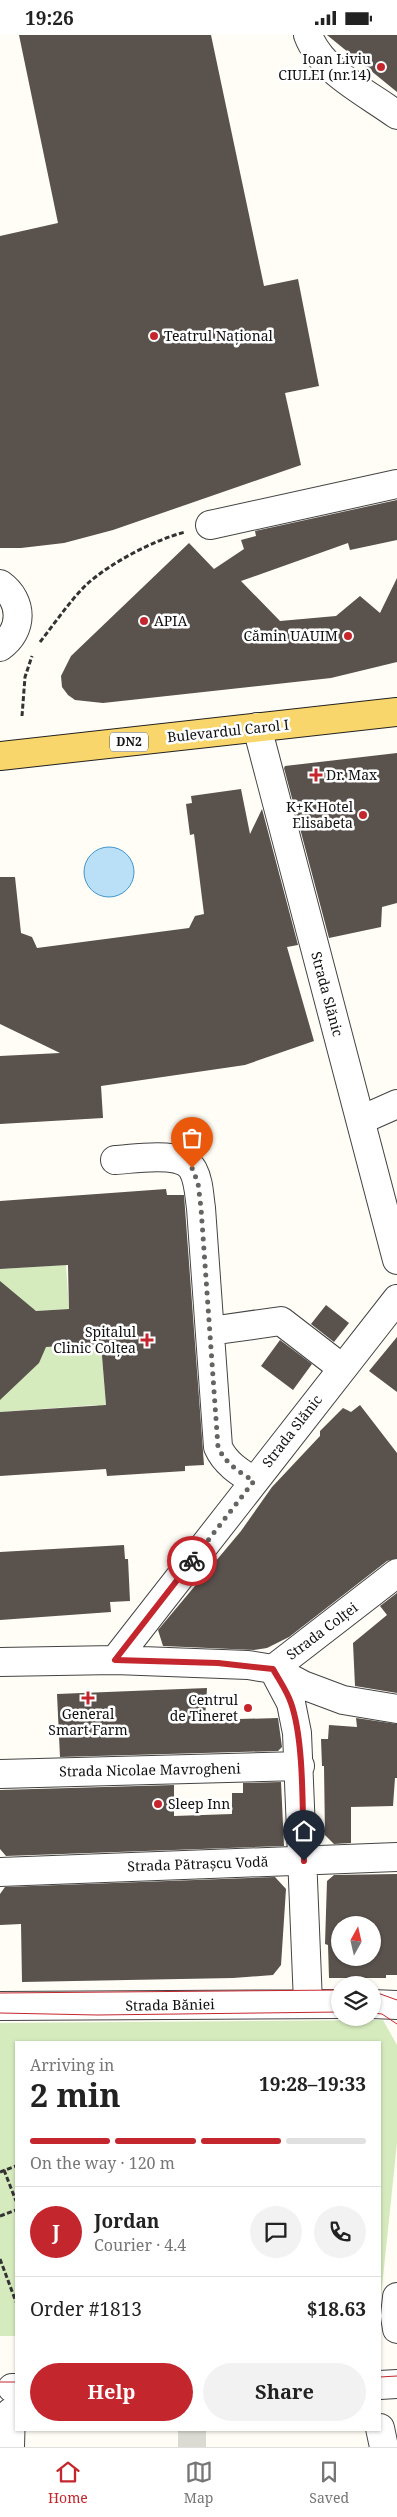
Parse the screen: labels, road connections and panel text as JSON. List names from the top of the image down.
{
  "streets": {
    "main road": ["Bulevardul Carol I", "DN2"],
    "street": [
      "Strada Slănic",
      "Strada Colței",
      "Strada Nicolae Mavrogheni",
      "Strada Pătrașcu Vodă",
      "Strada Băniei"
    ]
  },
  "crossings": [
    ["Bulevardul Carol I", "Strada Slănic"],
    ["Strada Slănic", "Strada Colței"]
  ],
  "places": {
    "other": [
      "Ioan Liviu CIULEI (nr.14)",
      "Teatrul Național",
      "APIA",
      "Cămin UAUIM",
      "K+K Hotel Elisabeta",
      "Centrul de Tineret",
      "Sleep Inn"
    ],
    "health": ["Dr. Max", "Spitalul Clinic Colțea", "General Smart Farm"]
  },
  "north": "top",
  "page": {
    "status": "19:26",
    "heading": ["2 min", "Arriving in", "19:28–19:33"],
    "panel": [
      "Jordan",
      "Courier · 4.4",
      "Order #1813",
      "$18.63"
    ],
    "bar": "On the way · 120 m",
    "round": "J",
    "buttons": ["Help", "Share"],
    "tabs": ["Home", "Map", "Saved"]
  }
}
